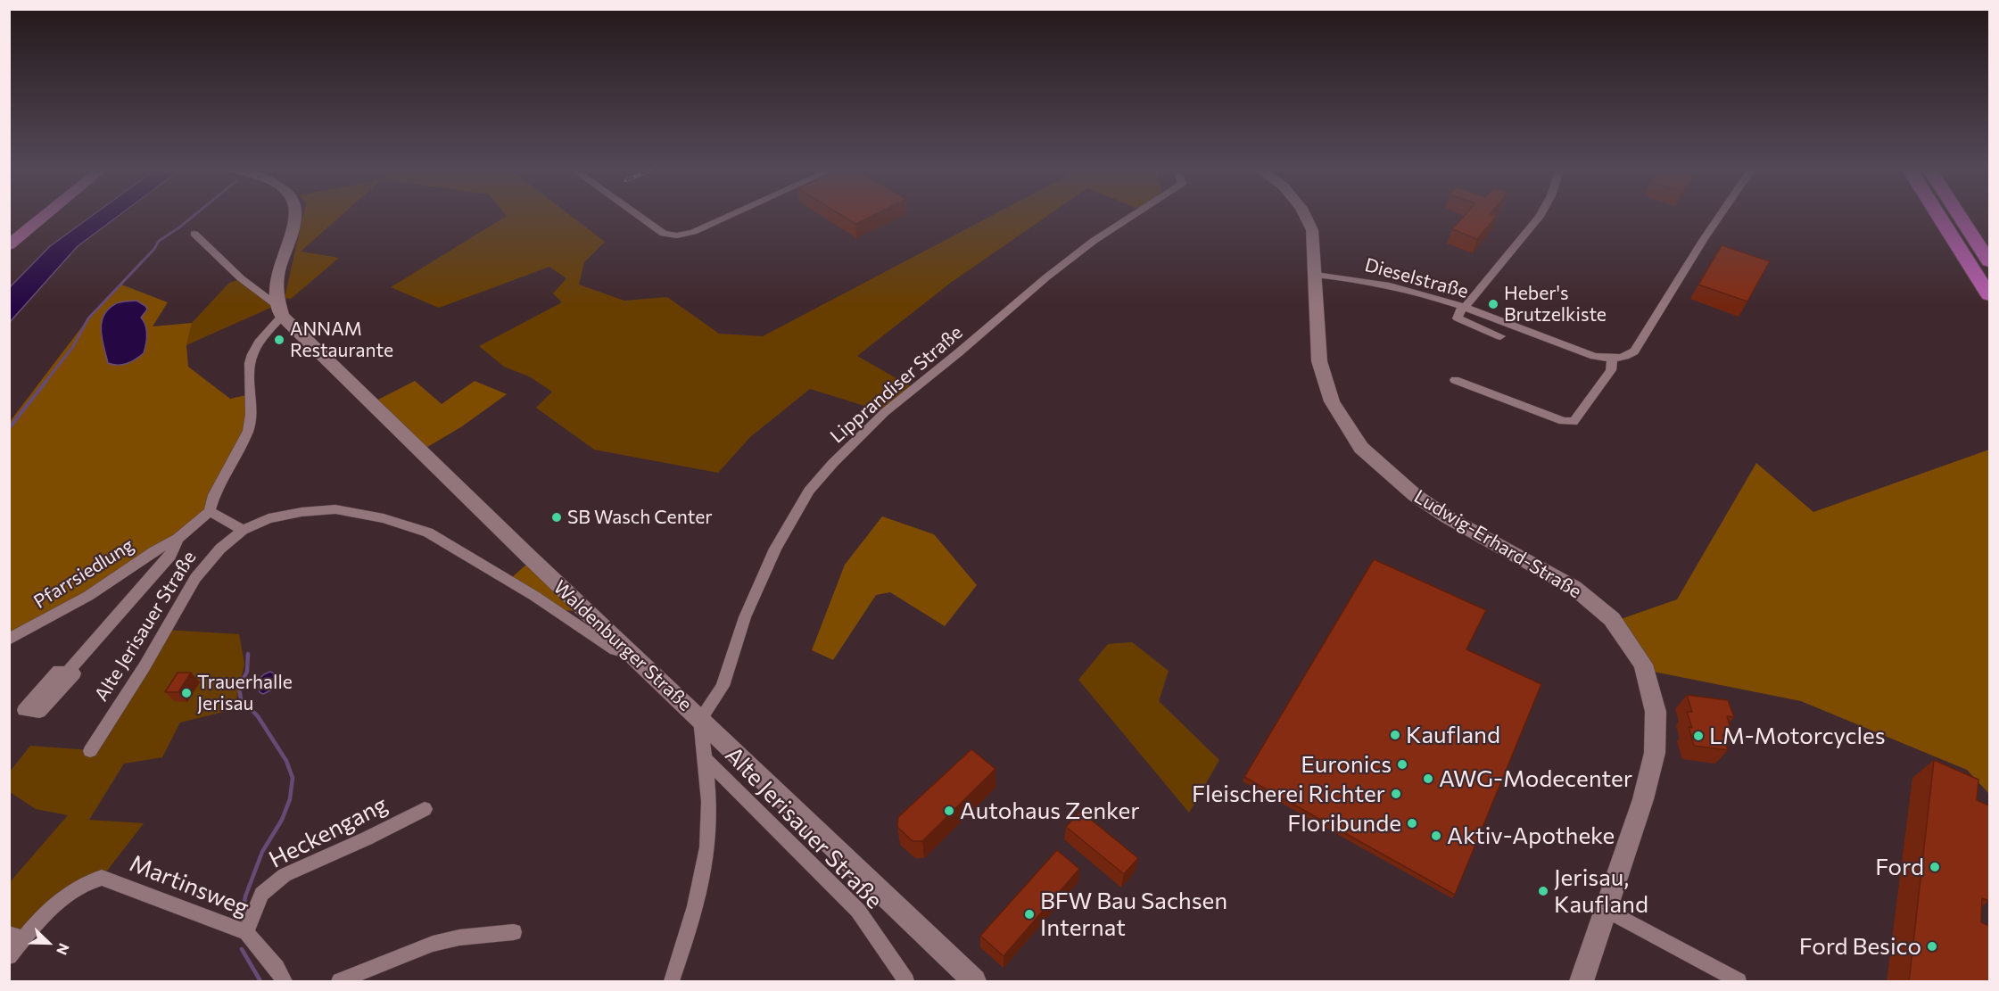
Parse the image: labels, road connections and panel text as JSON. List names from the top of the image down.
{
  "streets": {
    "street": [
      "Dieselstraße",
      "Lipprandiser Straße",
      "Ludwig-Erhard-Straße",
      "Pfarrsiedlung",
      "Alte Jerisauer Straße",
      "Waldenburger Straße",
      "Heckengang",
      "Martinsweg"
    ]
  },
  "crossings": [
    ["Dieselstraße", "Ludwig-Erhard-Straße"],
    ["Lipprandiser Straße", "Waldenburger Straße"],
    ["Alte Jerisauer Straße", "Waldenburger Straße"],
    ["Heckengang", "Martinsweg"]
  ],
  "places": [
    "Heber's Brutzelkiste",
    "ANNAM Restaurante",
    "SB Wasch Center",
    "Trauerhalle Jerisau",
    "Kaufland",
    "LM-Motorcycles",
    "Euronics",
    "AWG-Modecenter",
    "Fleischerei Richter",
    "Autohaus Zenker",
    "Floribunde",
    "Aktiv-Apotheke",
    "Ford",
    "Jerisau, Kaufland",
    "BFW Bau Sachsen Internat",
    "Ford Besico"
  ],
  "north": "bottom right"
}
